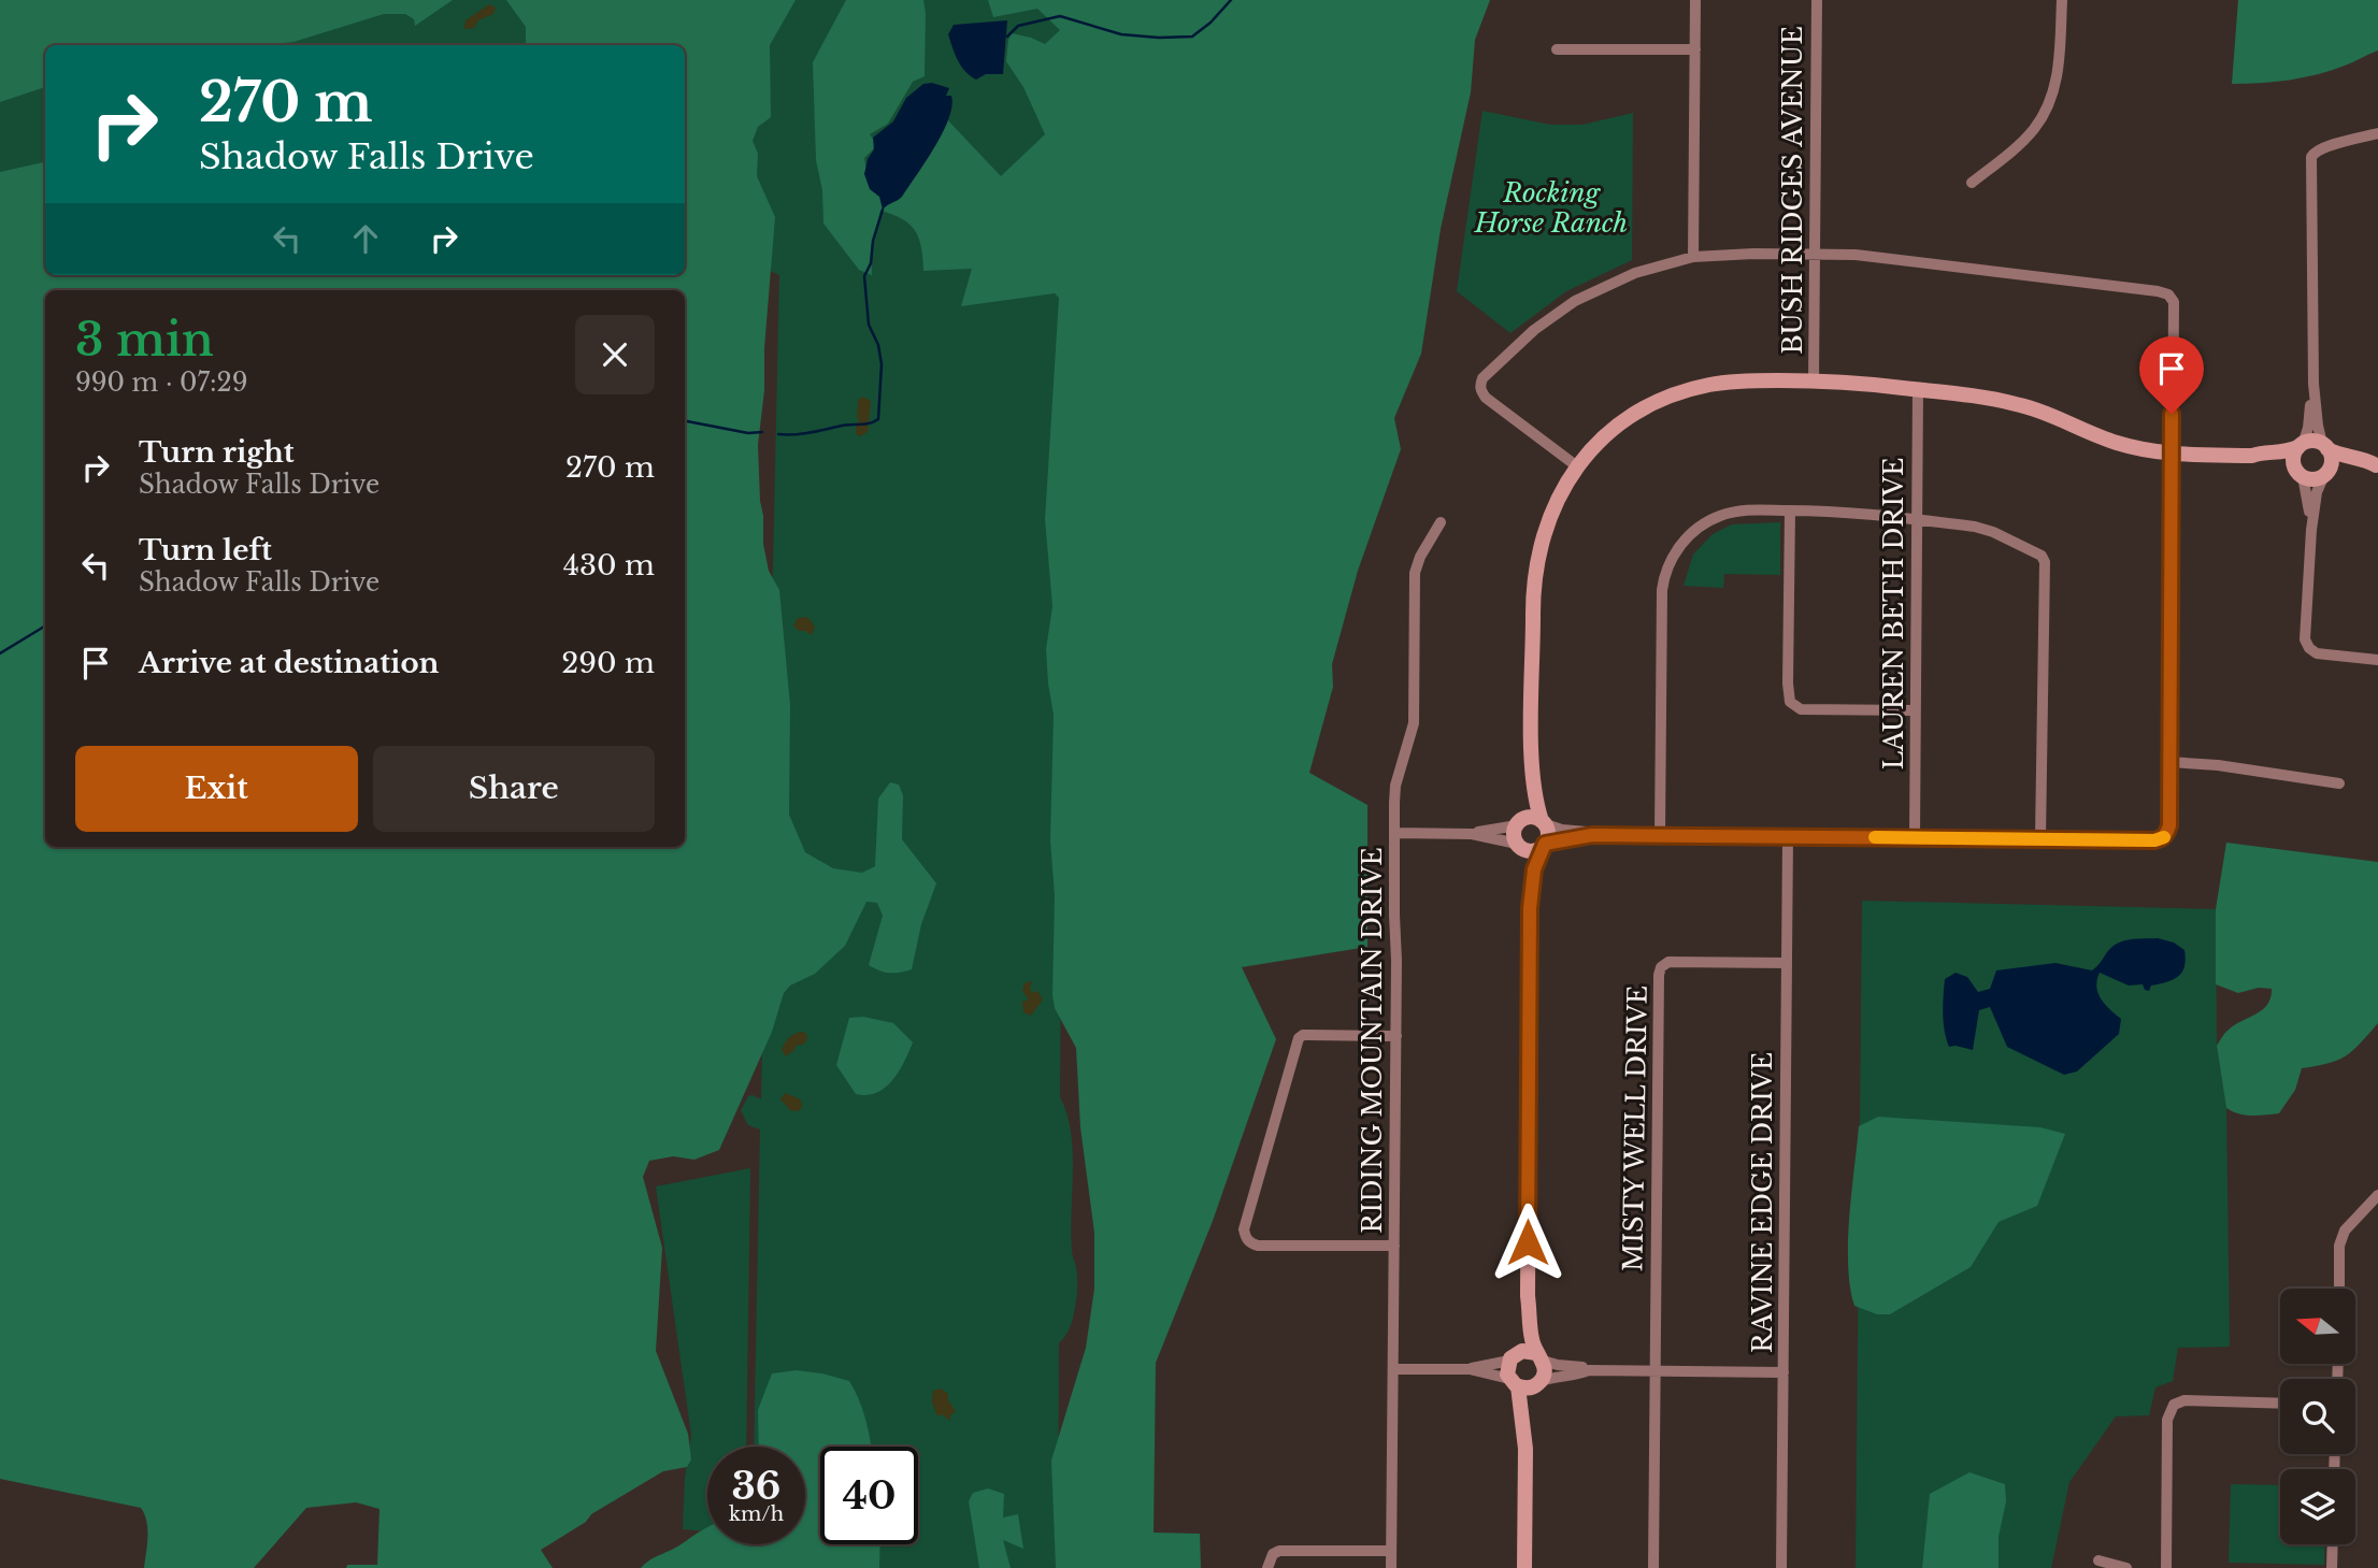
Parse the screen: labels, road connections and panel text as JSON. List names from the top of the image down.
{
  "streets": {
    "street": [
      "BUSH RIDGES AVENUE",
      "LAUREN BETH DRIVE",
      "RIDING MOUNTAIN DRIVE",
      "MISTY WELL DRIVE",
      "RAVINE EDGE DRIVE"
    ]
  },
  "crossings": [
    ["MISTY WELL DRIVE", "RAVINE EDGE DRIVE"]
  ],
  "parks": ["Rocking Horse Ranch"],
  "north": "left",
  "page": {
    "turn": ["270 m", "Shadow Falls Drive"],
    "heading": ["3 min", "990 m · 07:29"],
    "list": [
      {
        "name": "Turn right",
        "note": "Shadow Falls Drive",
        "value": "270 m"
      },
      {
        "name": "Turn left",
        "note": "Shadow Falls Drive",
        "value": "430 m"
      },
      {
        "name": "Arrive at destination",
        "value": "290 m"
      }
    ],
    "buttons": ["Exit", "Share"],
    "speed": "36 km/h",
    "limit": "40"
  }
}
